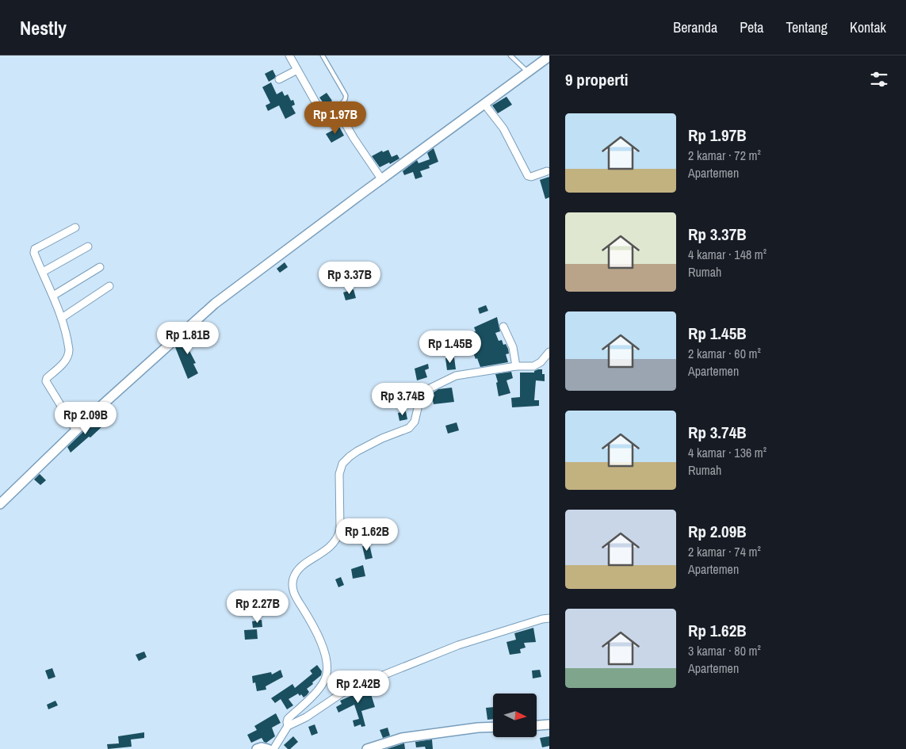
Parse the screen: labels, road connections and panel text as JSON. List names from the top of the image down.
{
  "north": "right",
  "page": {
    "header": "Nestly",
    "nav": [
      "Beranda",
      "Peta",
      "Tentang",
      "Kontak"
    ],
    "heading": "9 properti",
    "price": [
      "Rp 1.97B",
      "Rp 3.37B",
      "Rp 1.81B",
      "Rp 1.45B",
      "Rp 3.74B",
      "Rp 2.09B",
      "Rp 1.62B",
      "Rp 2.27B",
      "Rp 2.42B"
    ],
    "list": [
      {
        "name": "Rp 1.97B",
        "note": "2 kamar · 72 m² · Apartemen"
      },
      {
        "name": "Rp 3.37B",
        "note": "4 kamar · 148 m² · Rumah"
      },
      {
        "name": "Rp 1.45B",
        "note": "2 kamar · 60 m² · Apartemen"
      },
      {
        "name": "Rp 3.74B",
        "note": "4 kamar · 136 m² · Rumah"
      },
      {
        "name": "Rp 2.09B",
        "note": "2 kamar · 74 m² · Apartemen"
      },
      {
        "name": "Rp 1.62B",
        "note": "3 kamar · 80 m² · Apartemen"
      }
    ]
  }
}
